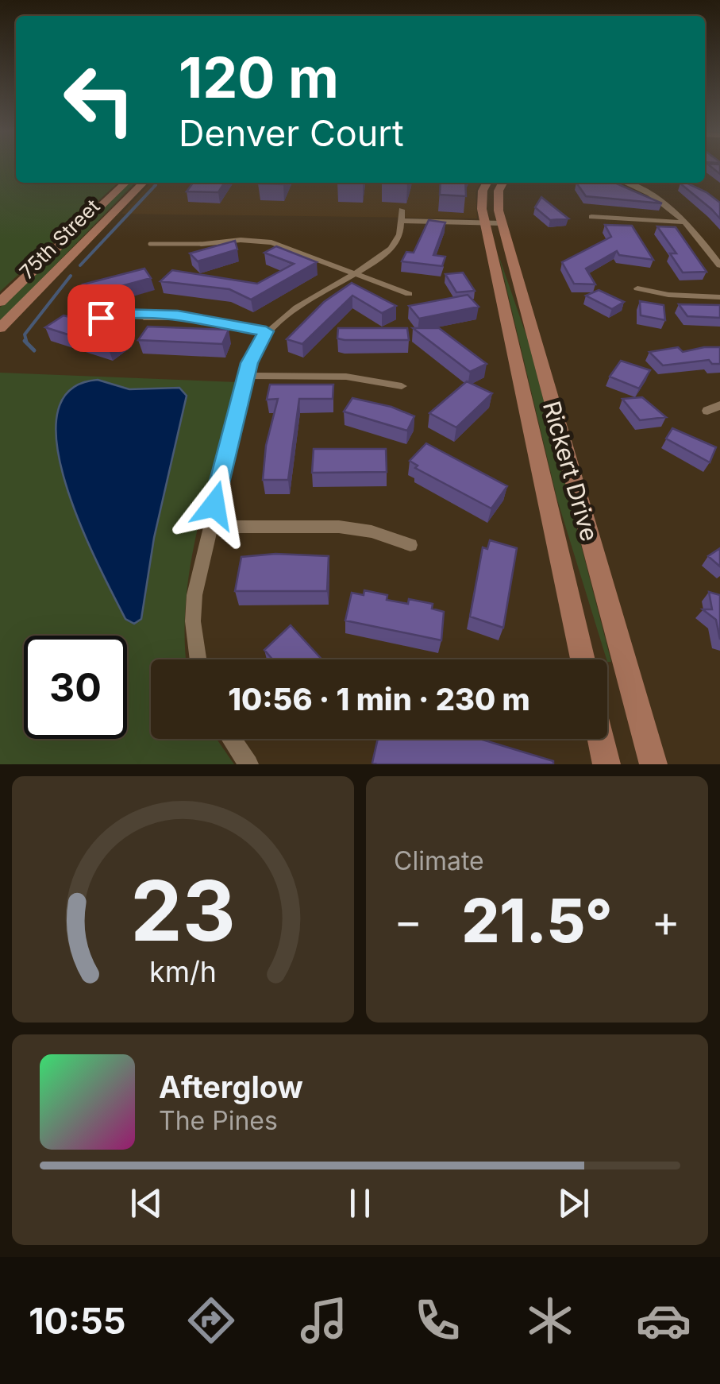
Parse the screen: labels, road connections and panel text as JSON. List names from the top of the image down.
{
  "streets": {
    "street": ["75th Street", "Rickert Drive"]
  },
  "page": {
    "turn": ["120 m", "Denver Court"],
    "limit": "30",
    "trip": "10:56 · 1 min · 230 m",
    "tile": "Climate",
    "heat": ["−", "21.5°", "+"],
    "song": ["Afterglow", "The Pines"],
    "tabs": "10:55",
    "gauge": ["23", "km/h"]
  }
}
